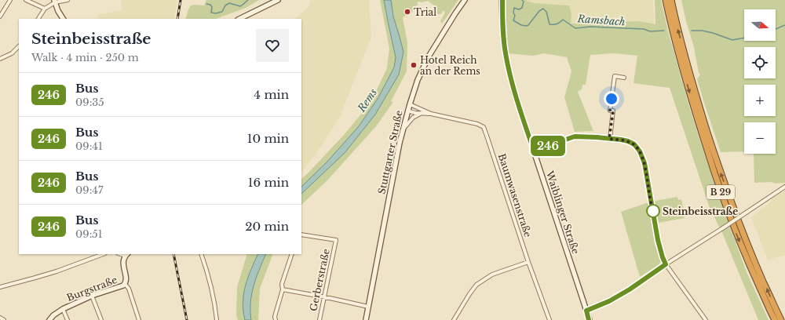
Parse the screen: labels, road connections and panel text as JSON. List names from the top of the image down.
{
  "streets": {
    "highway": ["B 29"],
    "main road": ["Stuttgarter Straße", "Waiblinger Straße", "Burgstraße"],
    "street": ["Baumwasenstraße", "Gerberstraße"]
  },
  "crossings": [
    ["Stuttgarter Straße", "Baumwasenstraße"]
  ],
  "water": ["Ramsbach", "Rems"],
  "places": ["Trial", "Hotel Reich an der Rems", "Steinbeisstraße"],
  "lines": ["bus line 246"],
  "north": "right",
  "page": {
    "on_map": "246",
    "map_buttons": ["+", "−"],
    "heading": ["Steinbeisstraße", "Walk · 4 min · 250 m"],
    "list": [
      {
        "mark": "246",
        "name": "Bus",
        "note": "09:35",
        "value": "4 min"
      },
      {
        "mark": "246",
        "name": "Bus",
        "note": "09:41",
        "value": "10 min"
      },
      {
        "mark": "246",
        "name": "Bus",
        "note": "09:47",
        "value": "16 min"
      },
      {
        "mark": "246",
        "name": "Bus",
        "note": "09:51",
        "value": "20 min"
      }
    ]
  }
}
